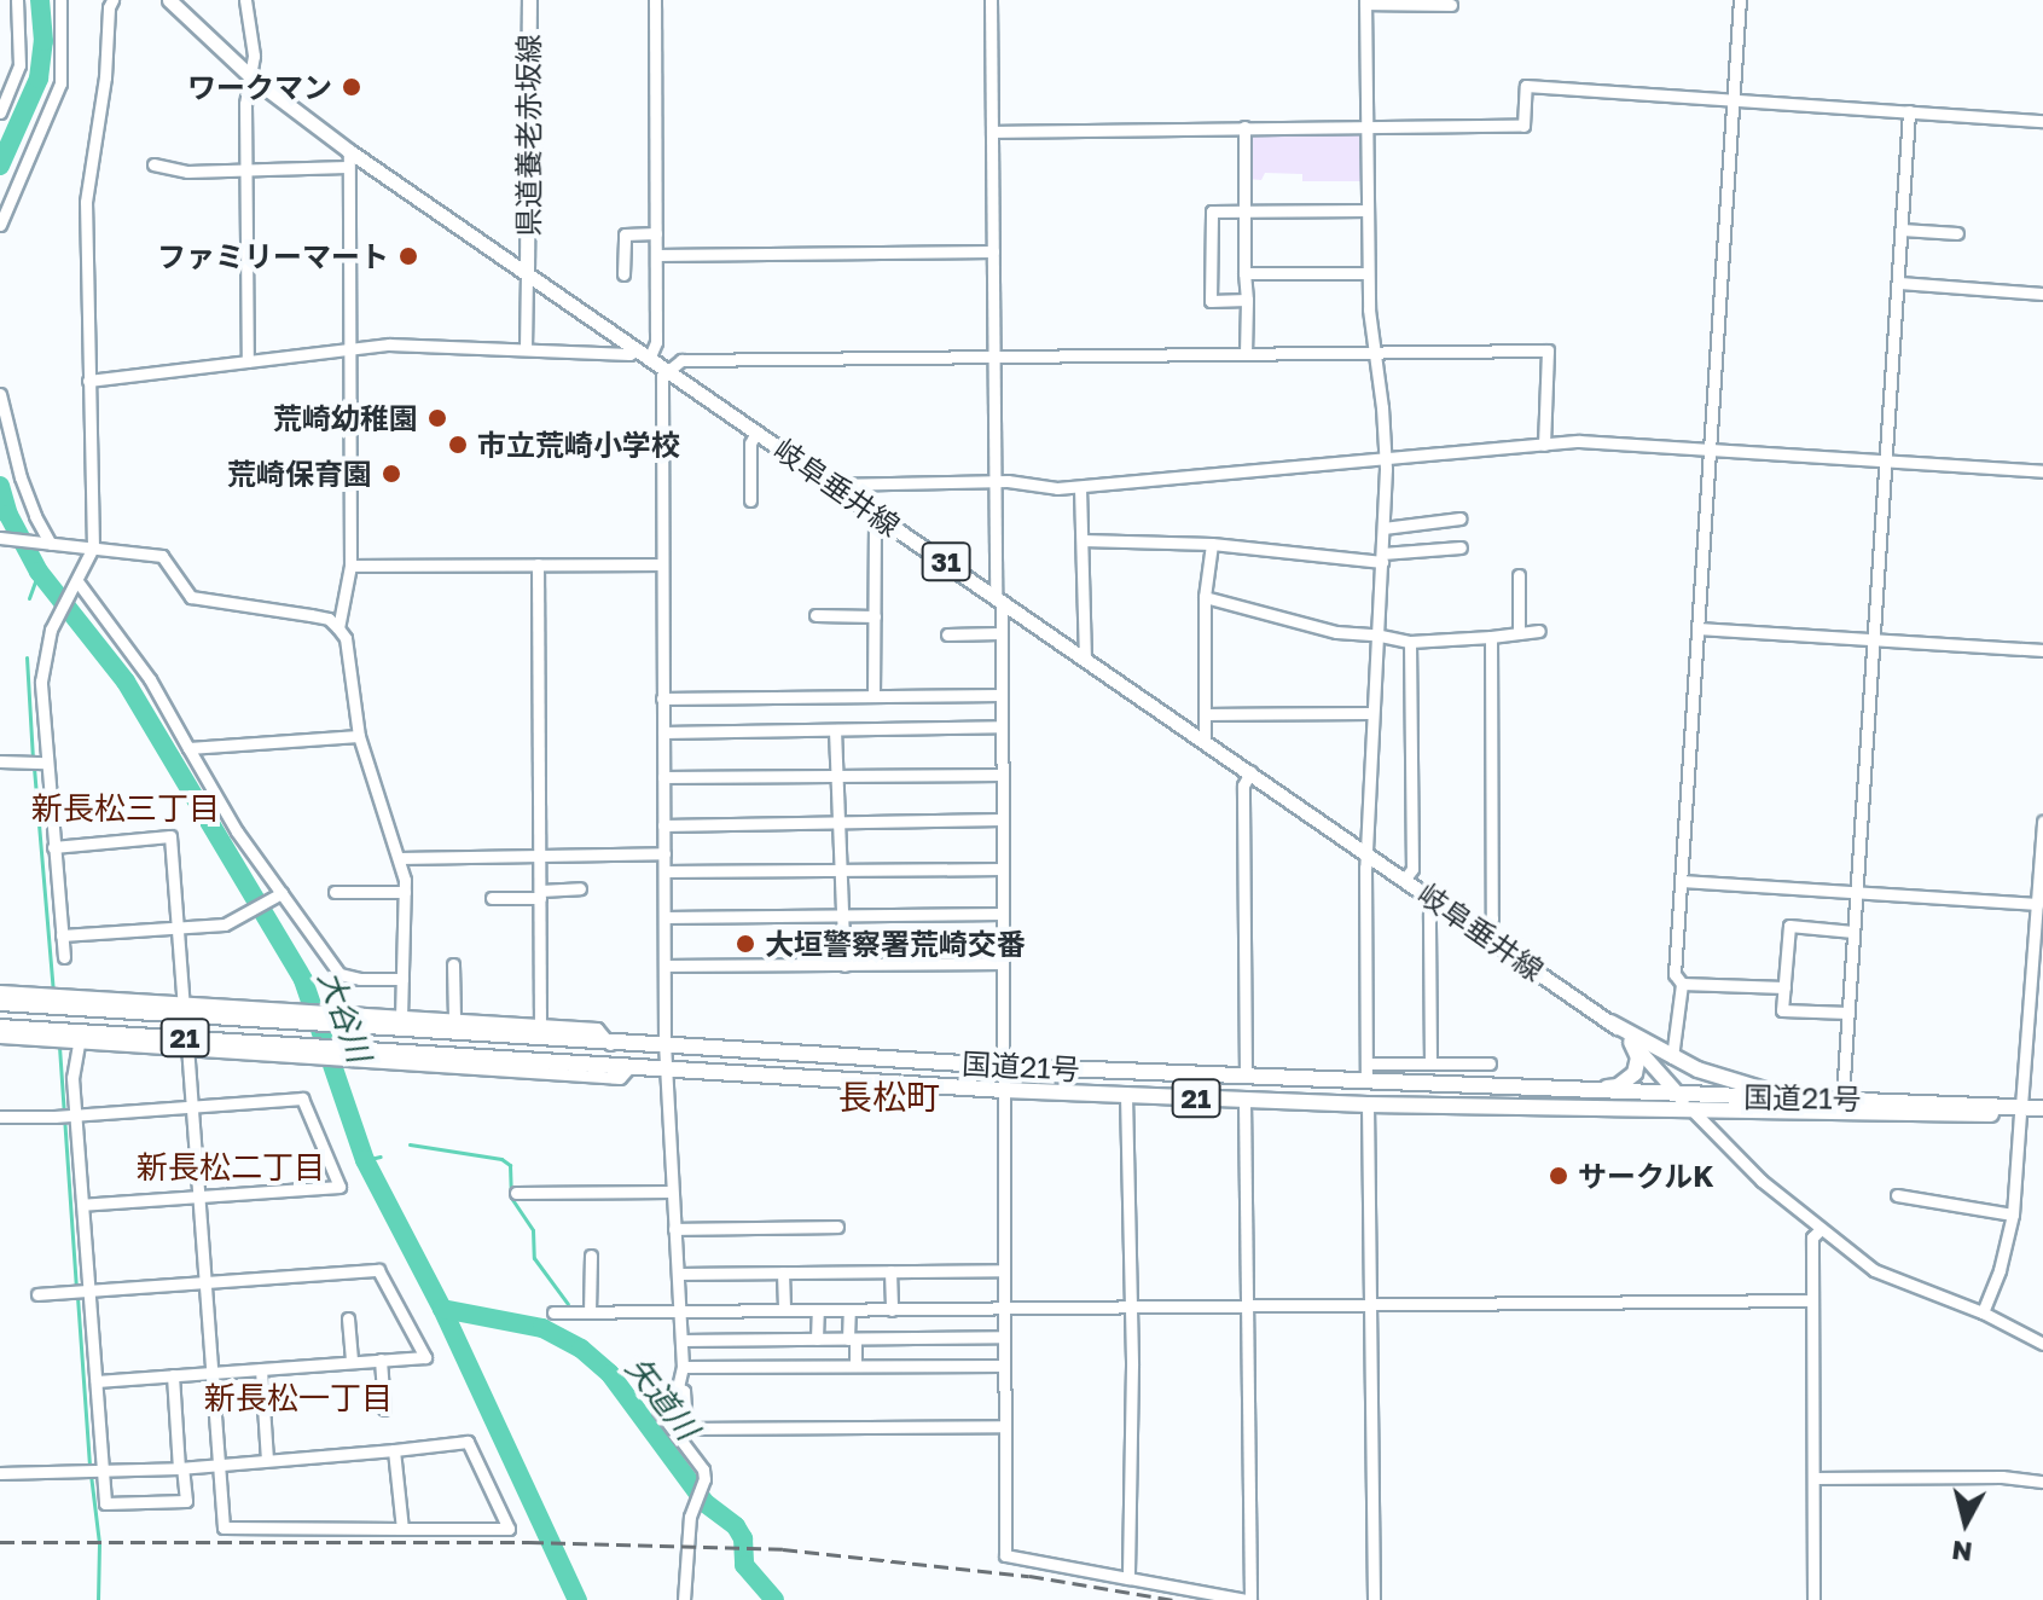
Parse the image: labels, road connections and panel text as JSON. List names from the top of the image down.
{
  "streets": {
    "highway": ["21", "国道21号"],
    "main road": ["県道養老赤坂線", "岐阜垂井線", "31"]
  },
  "crossings": [
    ["県道養老赤坂線", "岐阜垂井線"],
    ["岐阜垂井線", "21"],
    ["岐阜垂井線", "国道21号"],
    ["21", "国道21号"]
  ],
  "districts": [
    "新長松三丁目",
    "長松町",
    "新長松二丁目",
    "新長松一丁目"
  ],
  "water": ["大谷川", "矢道川"],
  "places": [
    "ワークマン",
    "ファミリーマート",
    "荒崎幼稚園",
    "市立荒崎小学校",
    "荒崎保育園",
    "大垣警察署荒崎交番",
    "サークルK"
  ],
  "north": "bottom"
}
